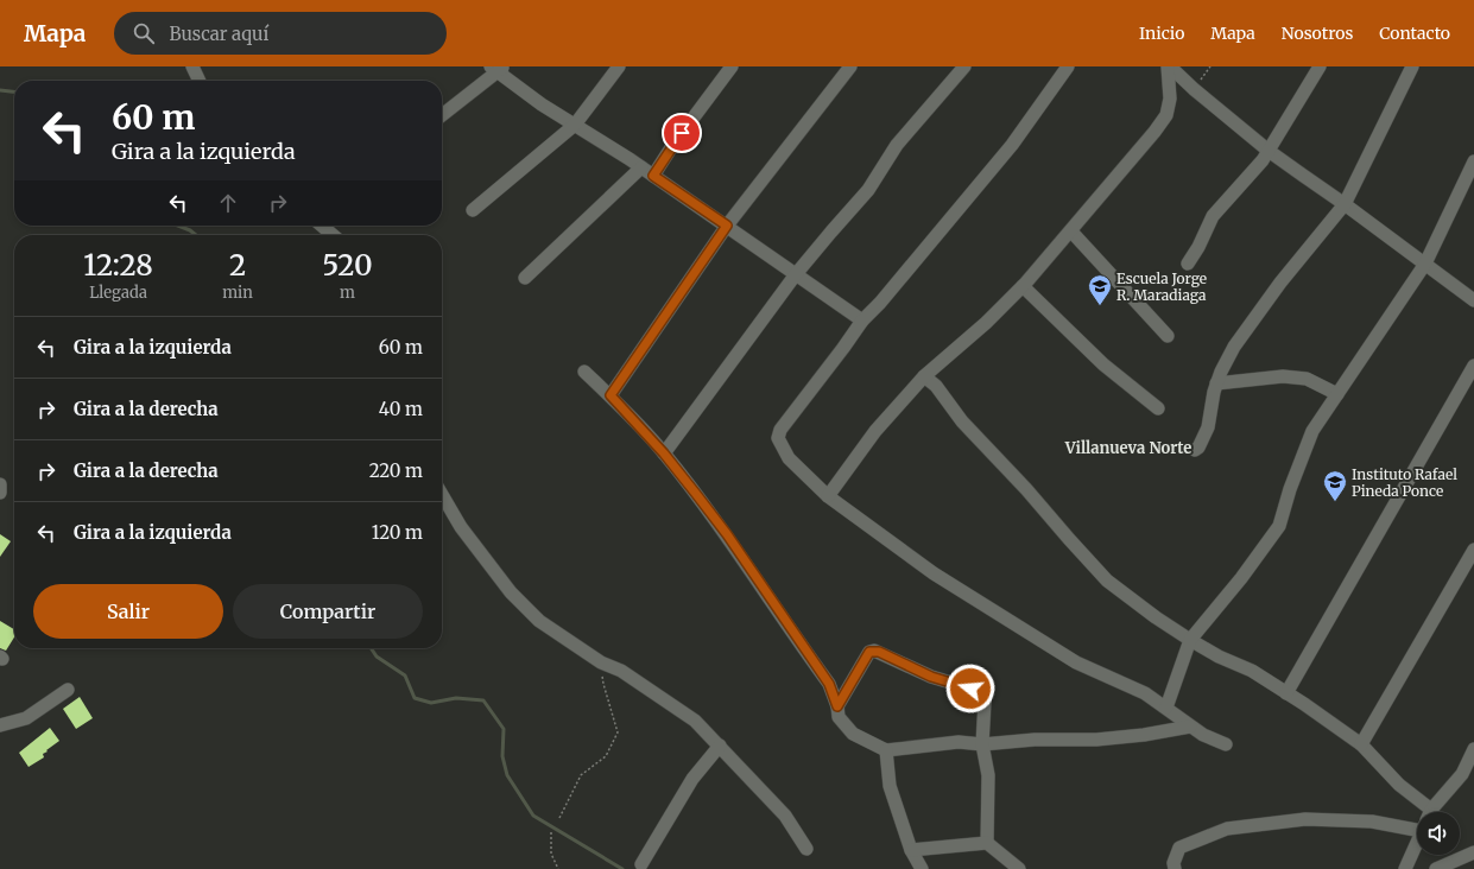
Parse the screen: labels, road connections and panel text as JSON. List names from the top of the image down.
{
  "districts": ["Villanueva Norte"],
  "places": {
    "school or university": ["Escuela Jorge R. Maradiaga", "Instituto Rafael Pineda Ponce"]
  },
  "page": {
    "header": "Mapa",
    "search": "Buscar aquí",
    "nav": [
      "Inicio",
      "Mapa",
      "Nosotros",
      "Contacto"
    ],
    "turn": ["60 m", "Gira a la izquierda"],
    "eta": [
      "12:28",
      "Llegada",
      "2",
      "min",
      "520",
      "m"
    ],
    "list": [
      {
        "name": "Gira a la izquierda",
        "value": "60 m"
      },
      {
        "name": "Gira a la derecha",
        "value": "40 m"
      },
      {
        "name": "Gira a la derecha",
        "value": "220 m"
      },
      {
        "name": "Gira a la izquierda",
        "value": "120 m"
      }
    ],
    "buttons": ["Salir", "Compartir"]
  }
}
